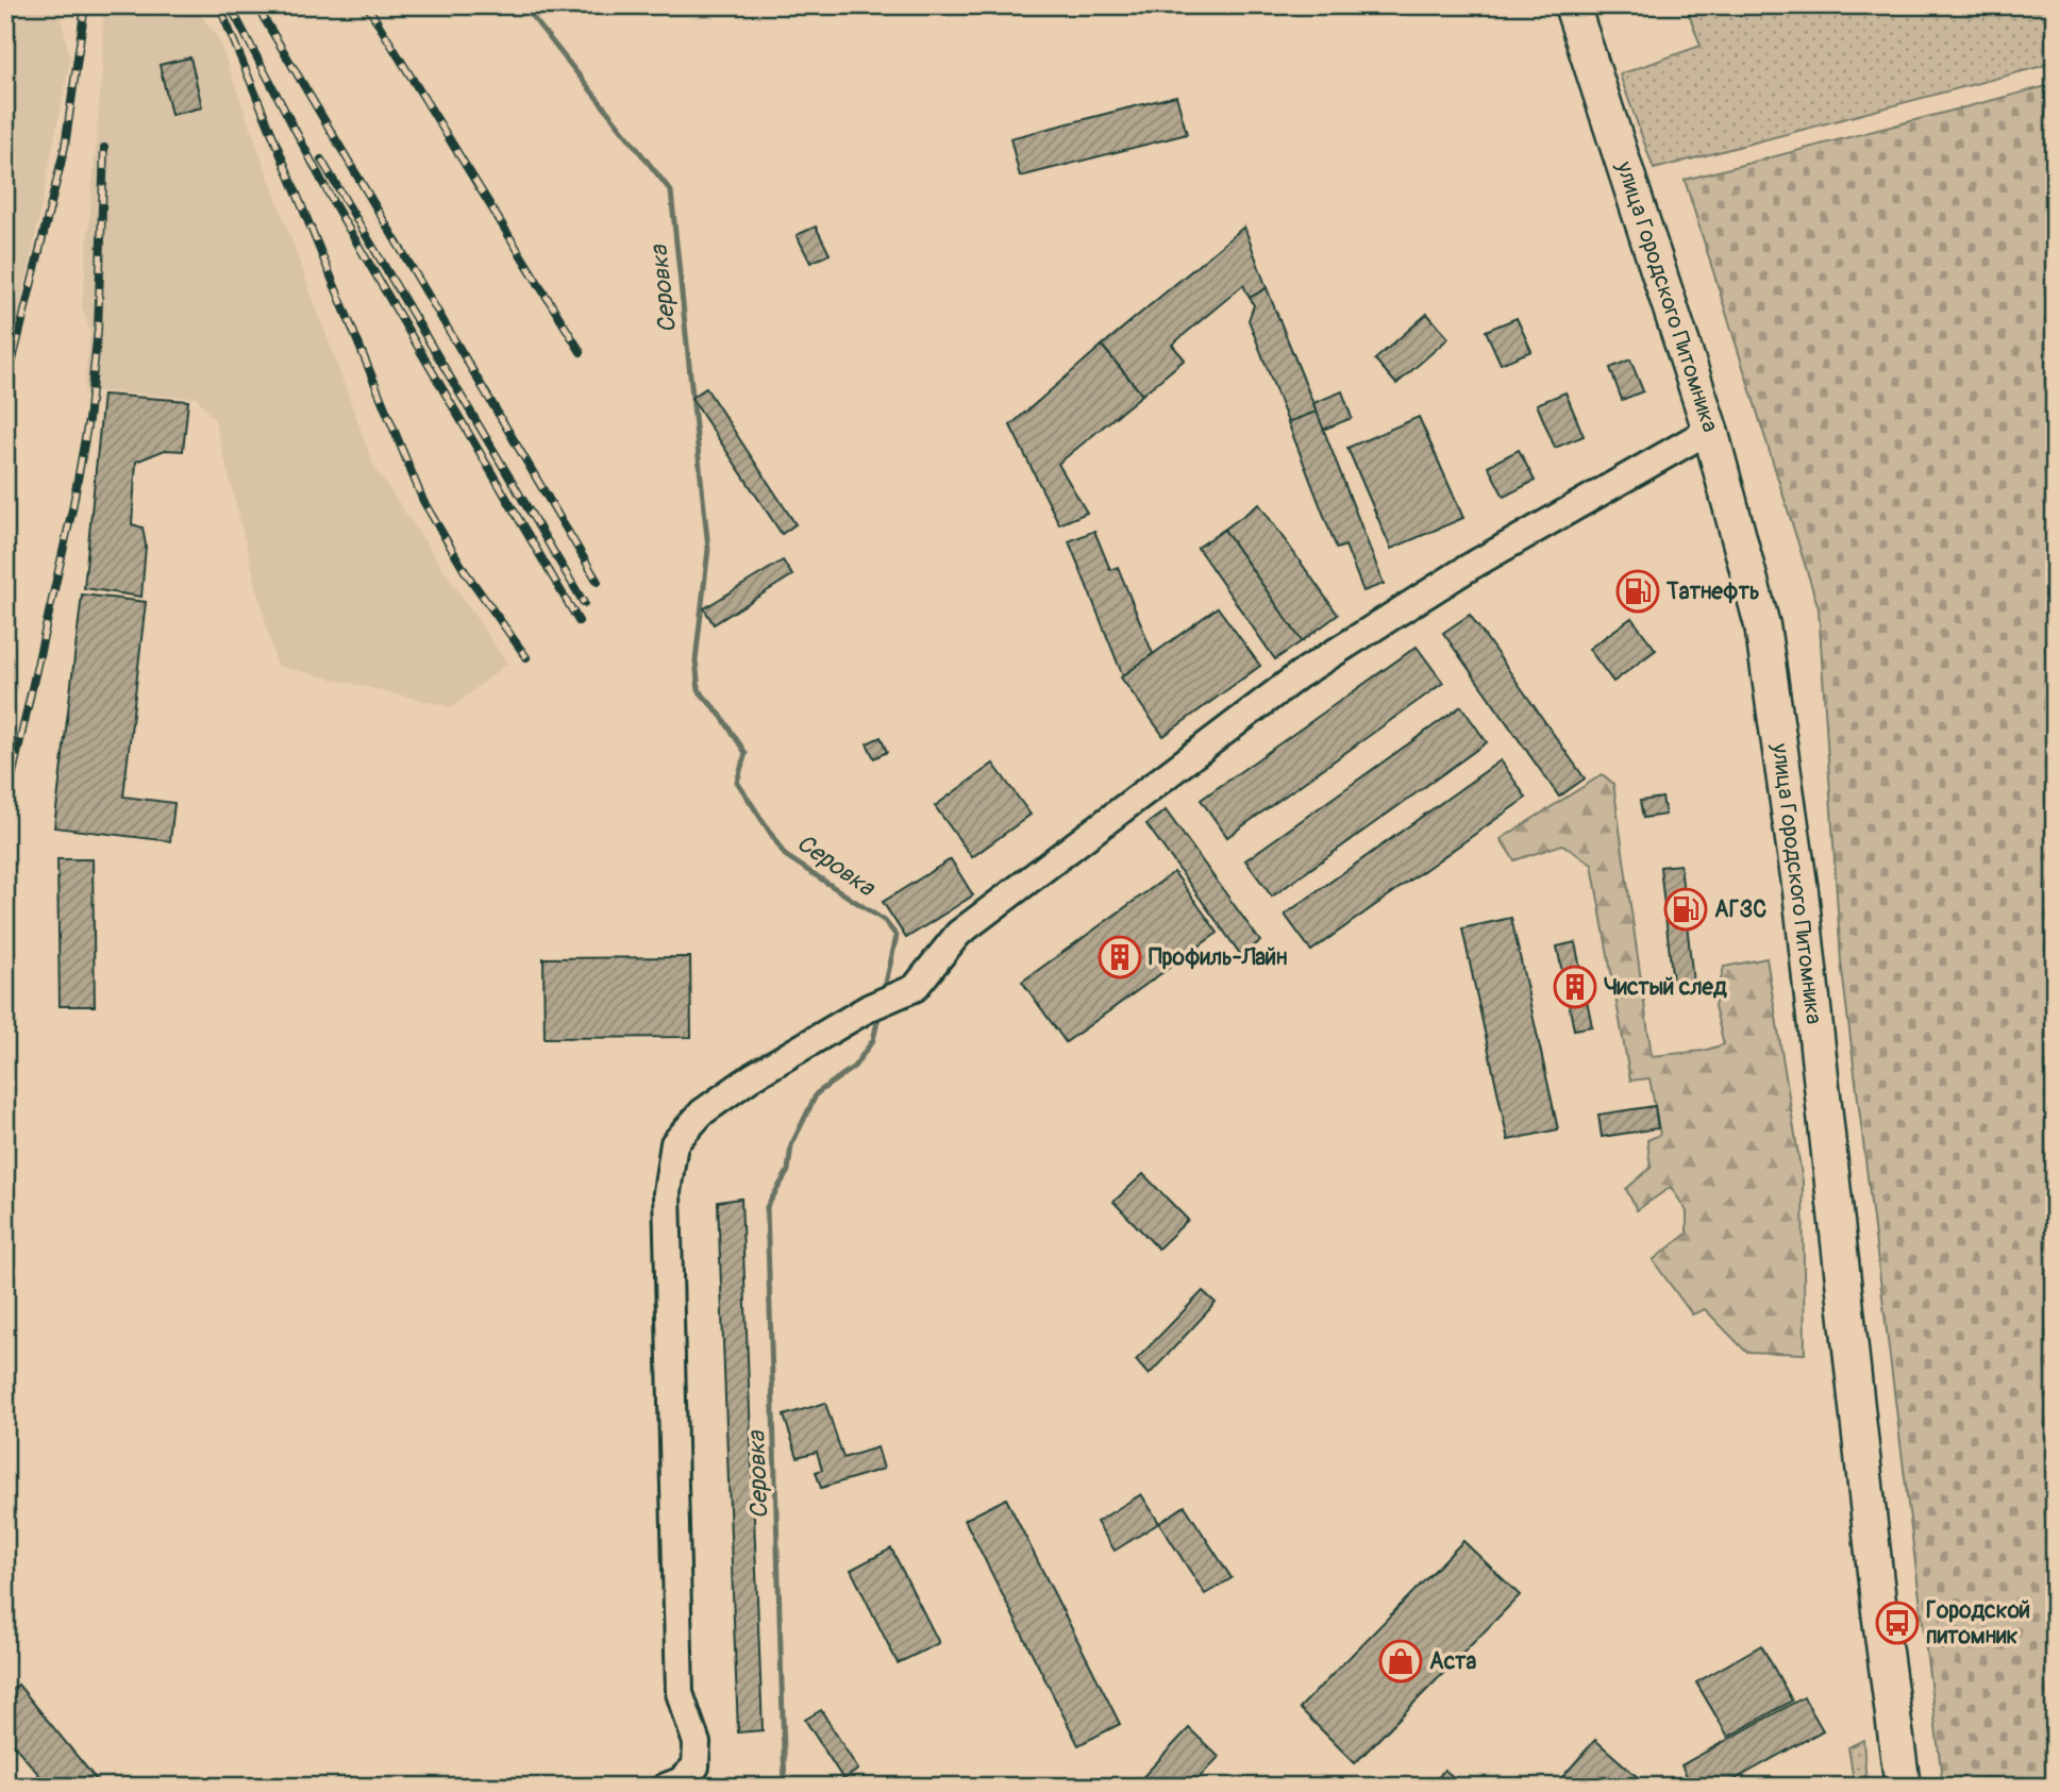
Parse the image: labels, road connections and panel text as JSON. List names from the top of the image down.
{
  "streets": {
    "main road": ["улица Городского Питомника"]
  },
  "water": ["Серовка"],
  "places": {
    "fuel station": ["Татнефть", "АГЗС"],
    "building": ["Профиль-Лайн", "Чистый след"],
    "bus stop": ["Городской питомник"],
    "shop": ["Аста"]
  }
}
